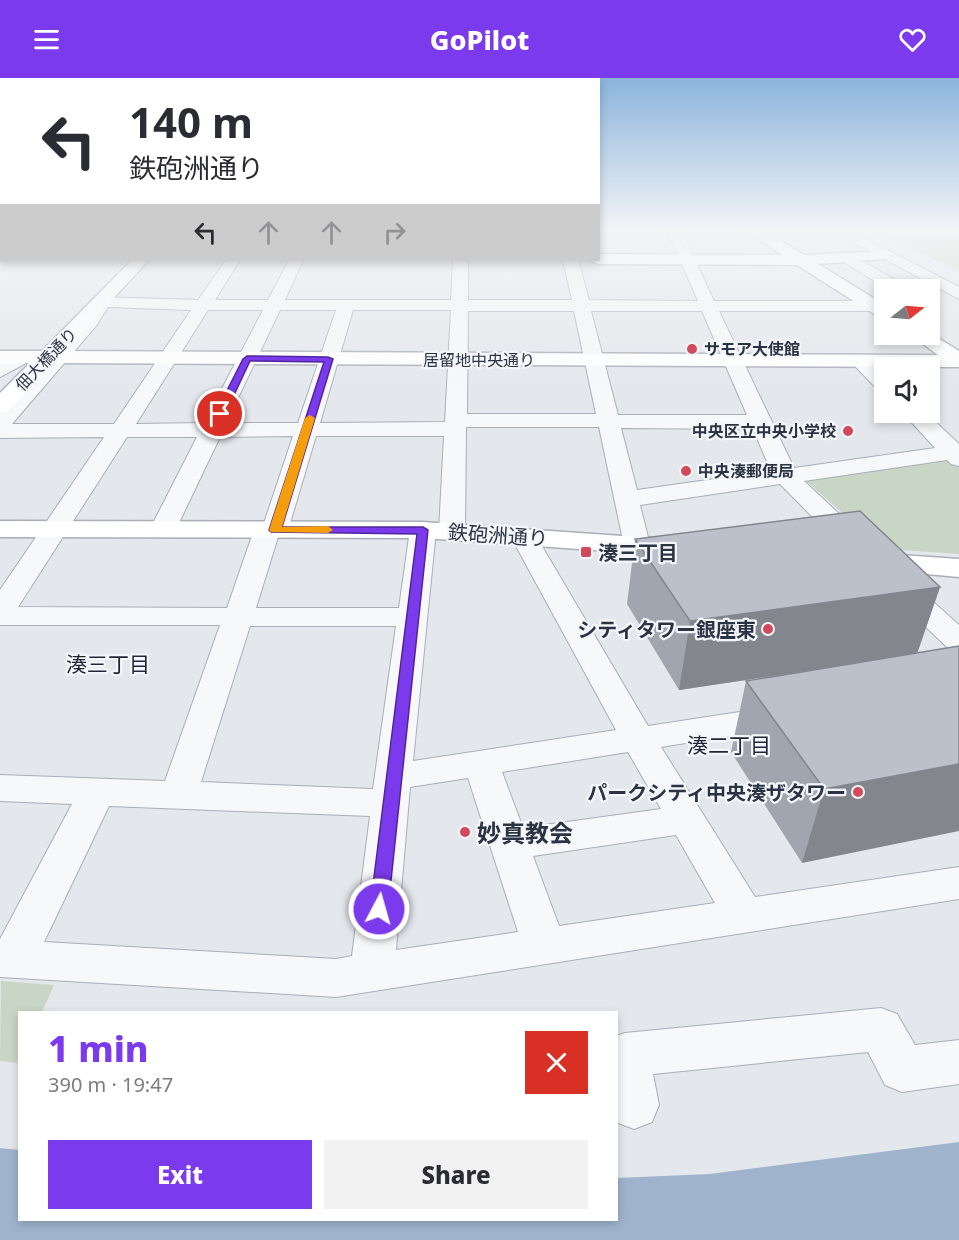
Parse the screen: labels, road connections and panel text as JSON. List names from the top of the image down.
{
  "streets": {
    "street": ["佃大橋通り", "居留地中央通り", "鉄砲洲通り"]
  },
  "crossings": [
    ["佃大橋通り", "居留地中央通り"]
  ],
  "districts": ["湊三丁目", "湊二丁目"],
  "places": {
    "other": [
      "サモア大使館",
      "中央区立中央小学校",
      "中央湊郵便局",
      "シティタワー銀座東",
      "パークシティ中央湊ザタワー",
      "妙真教会"
    ],
    "transit": ["湊三丁目"]
  },
  "north": "right",
  "page": {
    "header": "GoPilot",
    "turn": ["140 m", "鉄砲洲通り"],
    "heading": ["1 min", "390 m · 19:47"],
    "buttons": ["Exit", "Share"]
  }
}
